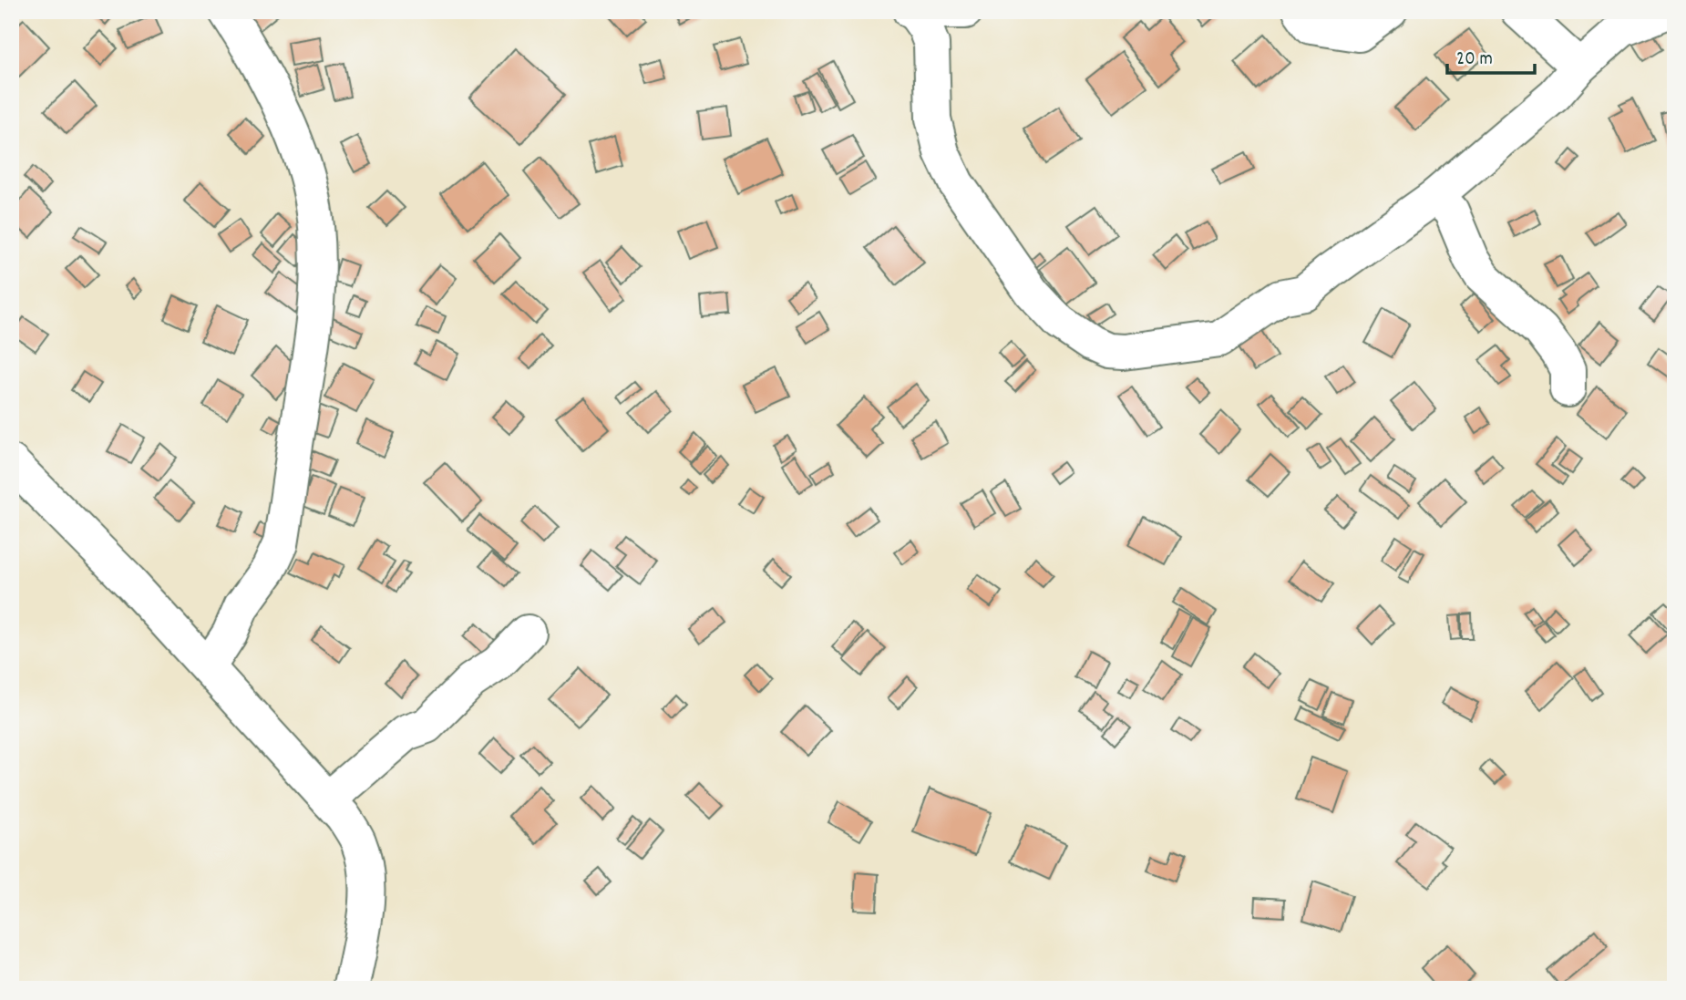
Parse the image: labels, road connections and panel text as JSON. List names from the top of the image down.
{
  "scale_bar": "20 m"
}
